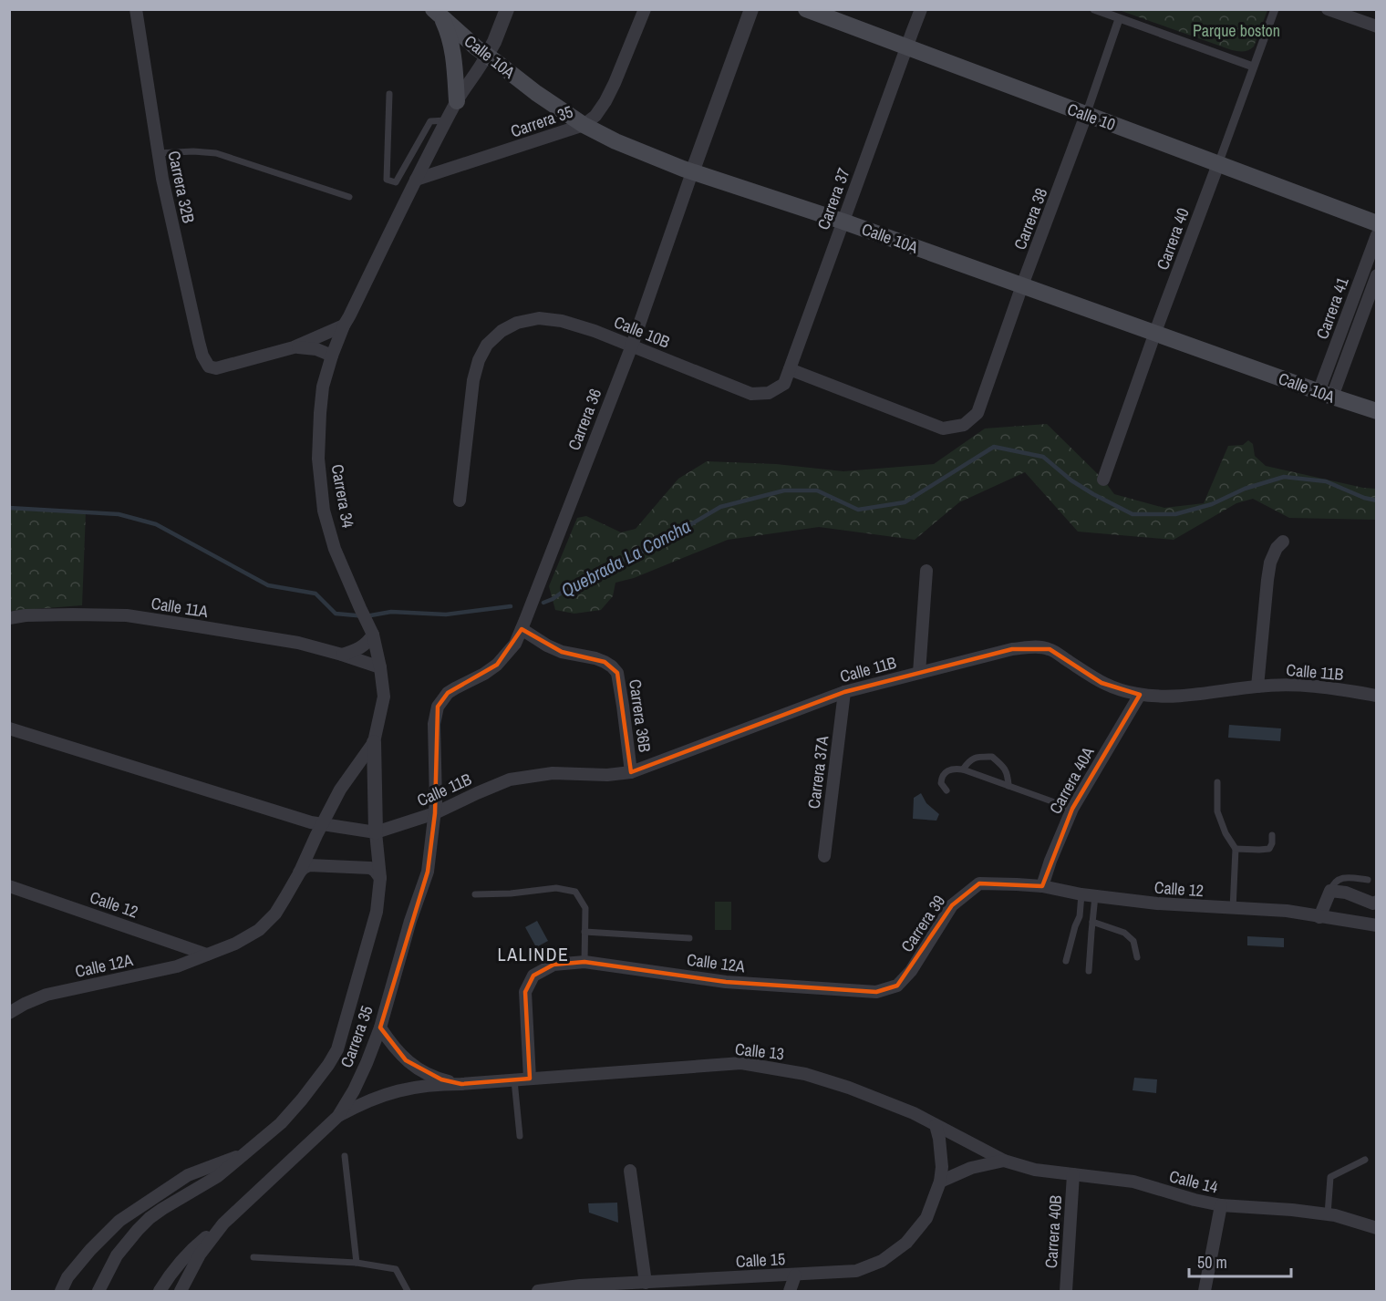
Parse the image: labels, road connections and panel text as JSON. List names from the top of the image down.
{
  "streets": {
    "main road": ["Calle 10A", "Calle 10"],
    "street": [
      "Carrera 35",
      "Carrera 32B",
      "Carrera 37",
      "Carrera 38",
      "Carrera 40",
      "Carrera 41",
      "Calle 10B",
      "Carrera 36",
      "Carrera 34",
      "Calle 11A",
      "Calle 11B",
      "Carrera 36B",
      "Carrera 37A",
      "Carrera 40A",
      "Calle 12",
      "Carrera 39",
      "Calle 12A",
      "Calle 13",
      "Calle 14",
      "Carrera 40B",
      "Calle 15"
    ]
  },
  "crossings": [
    ["Calle 10A", "Carrera 35"],
    ["Calle 10A", "Carrera 37"],
    ["Calle 10A", "Carrera 38"],
    ["Calle 10A", "Carrera 40"],
    ["Calle 10A", "Carrera 41"],
    ["Calle 10A", "Carrera 36"],
    ["Calle 10A", "Carrera 34"],
    ["Calle 10", "Carrera 37"],
    ["Calle 10", "Carrera 38"],
    ["Calle 10", "Carrera 40"],
    ["Carrera 35", "Carrera 36"],
    ["Carrera 35", "Carrera 34"],
    ["Carrera 35", "Calle 11B"],
    ["Carrera 35", "Calle 13"],
    ["Carrera 37", "Carrera 38"],
    ["Carrera 37", "Calle 10B"],
    ["Calle 10B", "Carrera 36"],
    ["Carrera 36", "Calle 11B"],
    ["Carrera 36", "Carrera 36B"],
    ["Carrera 34", "Calle 11A"],
    ["Carrera 34", "Calle 11B"],
    ["Carrera 34", "Calle 12"],
    ["Carrera 34", "Calle 12A"],
    ["Calle 11B", "Carrera 36B"],
    ["Calle 11B", "Carrera 37A"],
    ["Calle 11B", "Carrera 40A"],
    ["Carrera 40A", "Calle 12"],
    ["Calle 12", "Carrera 39"],
    ["Calle 12", "Calle 12A"],
    ["Carrera 39", "Calle 12A"],
    ["Calle 12A", "Calle 13"],
    ["Calle 13", "Calle 14"],
    ["Calle 13", "Calle 15"],
    ["Calle 14", "Carrera 40B"]
  ],
  "districts": ["LALINDE"],
  "water": ["Quebrada La Concha"],
  "parks": ["Parque boston"],
  "scale_bar": "50 m"
}
